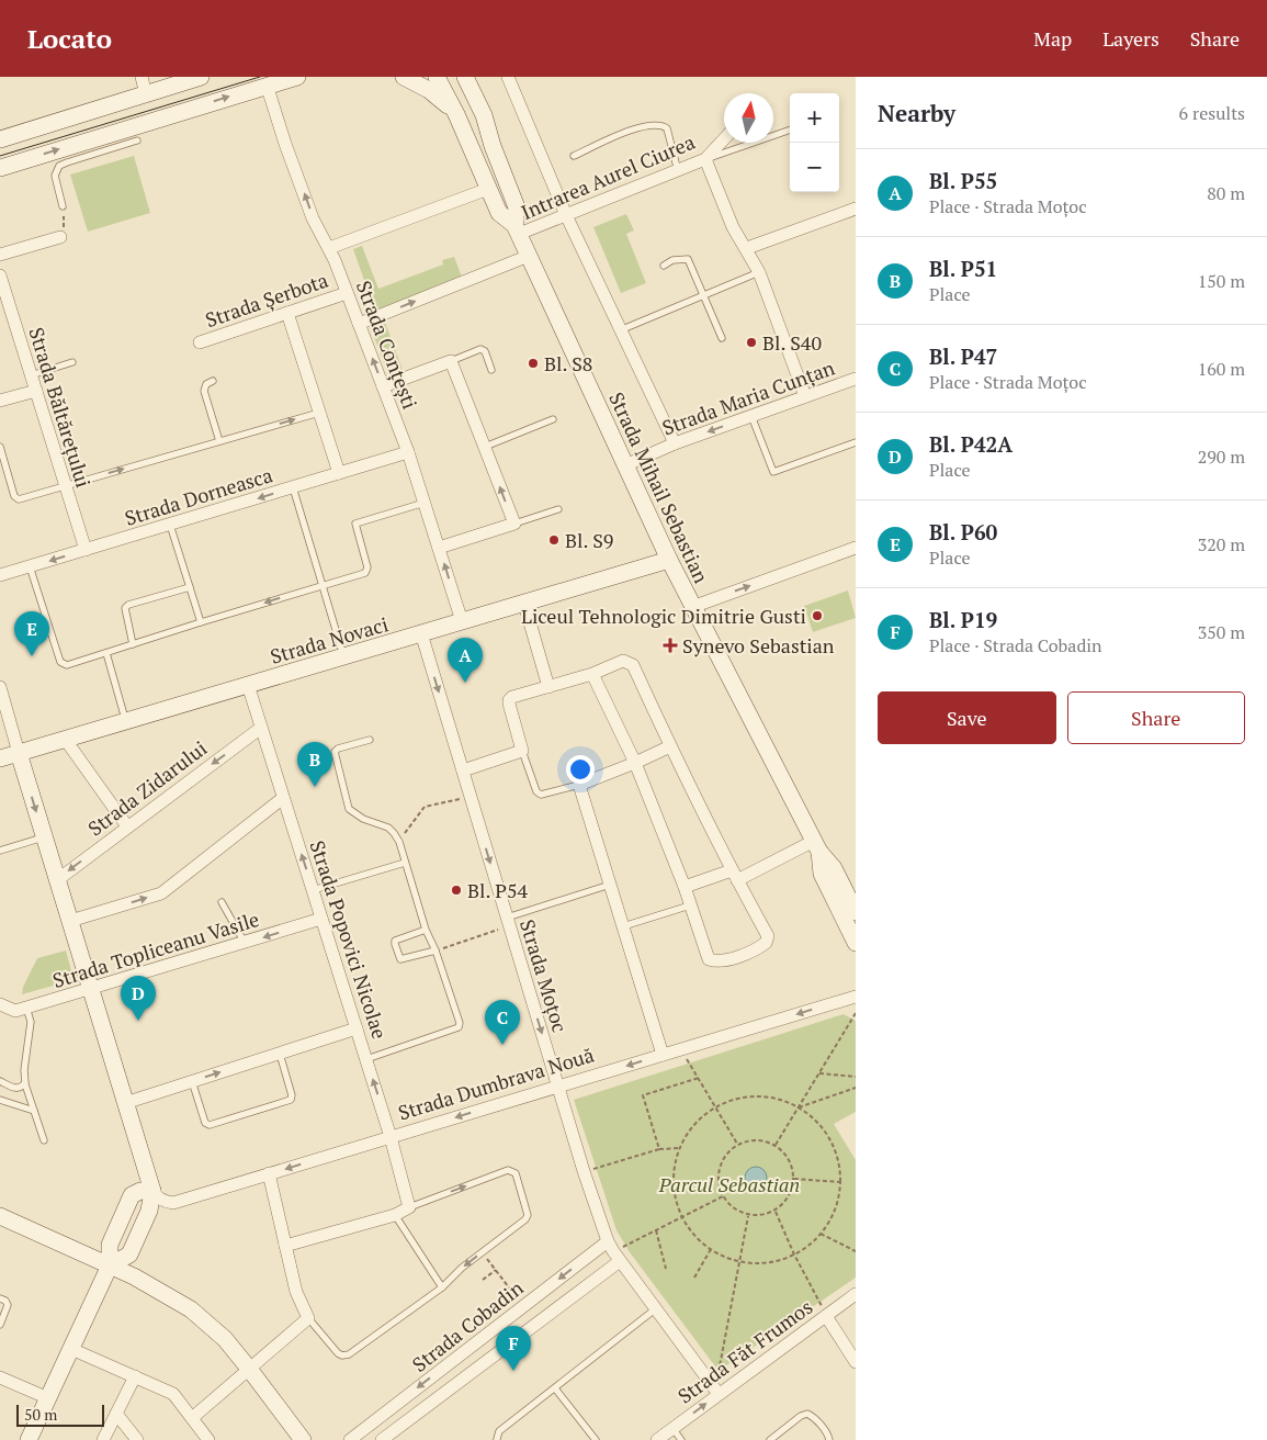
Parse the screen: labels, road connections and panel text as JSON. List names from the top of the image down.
{
  "streets": {
    "street": [
      "Intrarea Aurel Ciurea",
      "Strada Șerbota",
      "Strada Conțești",
      "Strada Maria Cunțan",
      "Strada Băltărețului",
      "Strada Mihail Sebastian",
      "Strada Dorneasca",
      "Strada Novaci",
      "Strada Zidarului",
      "Strada Popovici Nicolae",
      "Strada Topliceanu Vasile",
      "Strada Moțoc",
      "Strada Dumbrava Nouă",
      "Strada Cobadin",
      "Strada Făt Frumos"
    ]
  },
  "crossings": [
    ["Intrarea Aurel Ciurea", "Strada Mihail Sebastian"],
    ["Strada Șerbota", "Strada Conțești"],
    ["Strada Conțești", "Strada Dorneasca"],
    ["Strada Conțești", "Strada Novaci"],
    ["Strada Maria Cunțan", "Strada Mihail Sebastian"],
    ["Strada Băltărețului", "Strada Dorneasca"],
    ["Strada Mihail Sebastian", "Strada Novaci"],
    ["Strada Novaci", "Strada Popovici Nicolae"],
    ["Strada Novaci", "Strada Moțoc"],
    ["Strada Zidarului", "Strada Popovici Nicolae"],
    ["Strada Popovici Nicolae", "Strada Topliceanu Vasile"],
    ["Strada Popovici Nicolae", "Strada Dumbrava Nouă"],
    ["Strada Moțoc", "Strada Dumbrava Nouă"],
    ["Strada Moțoc", "Strada Cobadin"],
    ["Strada Moțoc", "Strada Făt Frumos"]
  ],
  "one_way": ["Strada Conțești", "Strada Dorneasca", "Strada Dumbrava Nouă"],
  "parks": ["Parcul Sebastian"],
  "places": {
    "other": [
      "Bl. S40",
      "Bl. S8",
      "Bl. S9",
      "Liceul Tehnologic Dimitrie Gusti",
      "Bl. P54"
    ],
    "health": ["Synevo Sebastian"]
  },
  "scale_bar": "50 m",
  "north": "top",
  "page": {
    "header": "Locato",
    "nav": ["Map", "Layers", "Share"],
    "heading": ["Nearby", "6 results"],
    "map_buttons": ["+", "−"],
    "list": [
      {
        "mark": "A",
        "name": "Bl. P55",
        "note": "Place · Strada Moțoc",
        "value": "80 m"
      },
      {
        "mark": "B",
        "name": "Bl. P51",
        "note": "Place",
        "value": "150 m"
      },
      {
        "mark": "C",
        "name": "Bl. P47",
        "note": "Place · Strada Moțoc",
        "value": "160 m"
      },
      {
        "mark": "D",
        "name": "Bl. P42A",
        "note": "Place",
        "value": "290 m"
      },
      {
        "mark": "E",
        "name": "Bl. P60",
        "note": "Place",
        "value": "320 m"
      },
      {
        "mark": "F",
        "name": "Bl. P19",
        "note": "Place · Strada Cobadin",
        "value": "350 m"
      }
    ],
    "pins": [
      "E",
      "A",
      "B",
      "D",
      "C",
      "F"
    ],
    "buttons": ["Save", "Share"],
    "scale": "50 m"
  }
}
